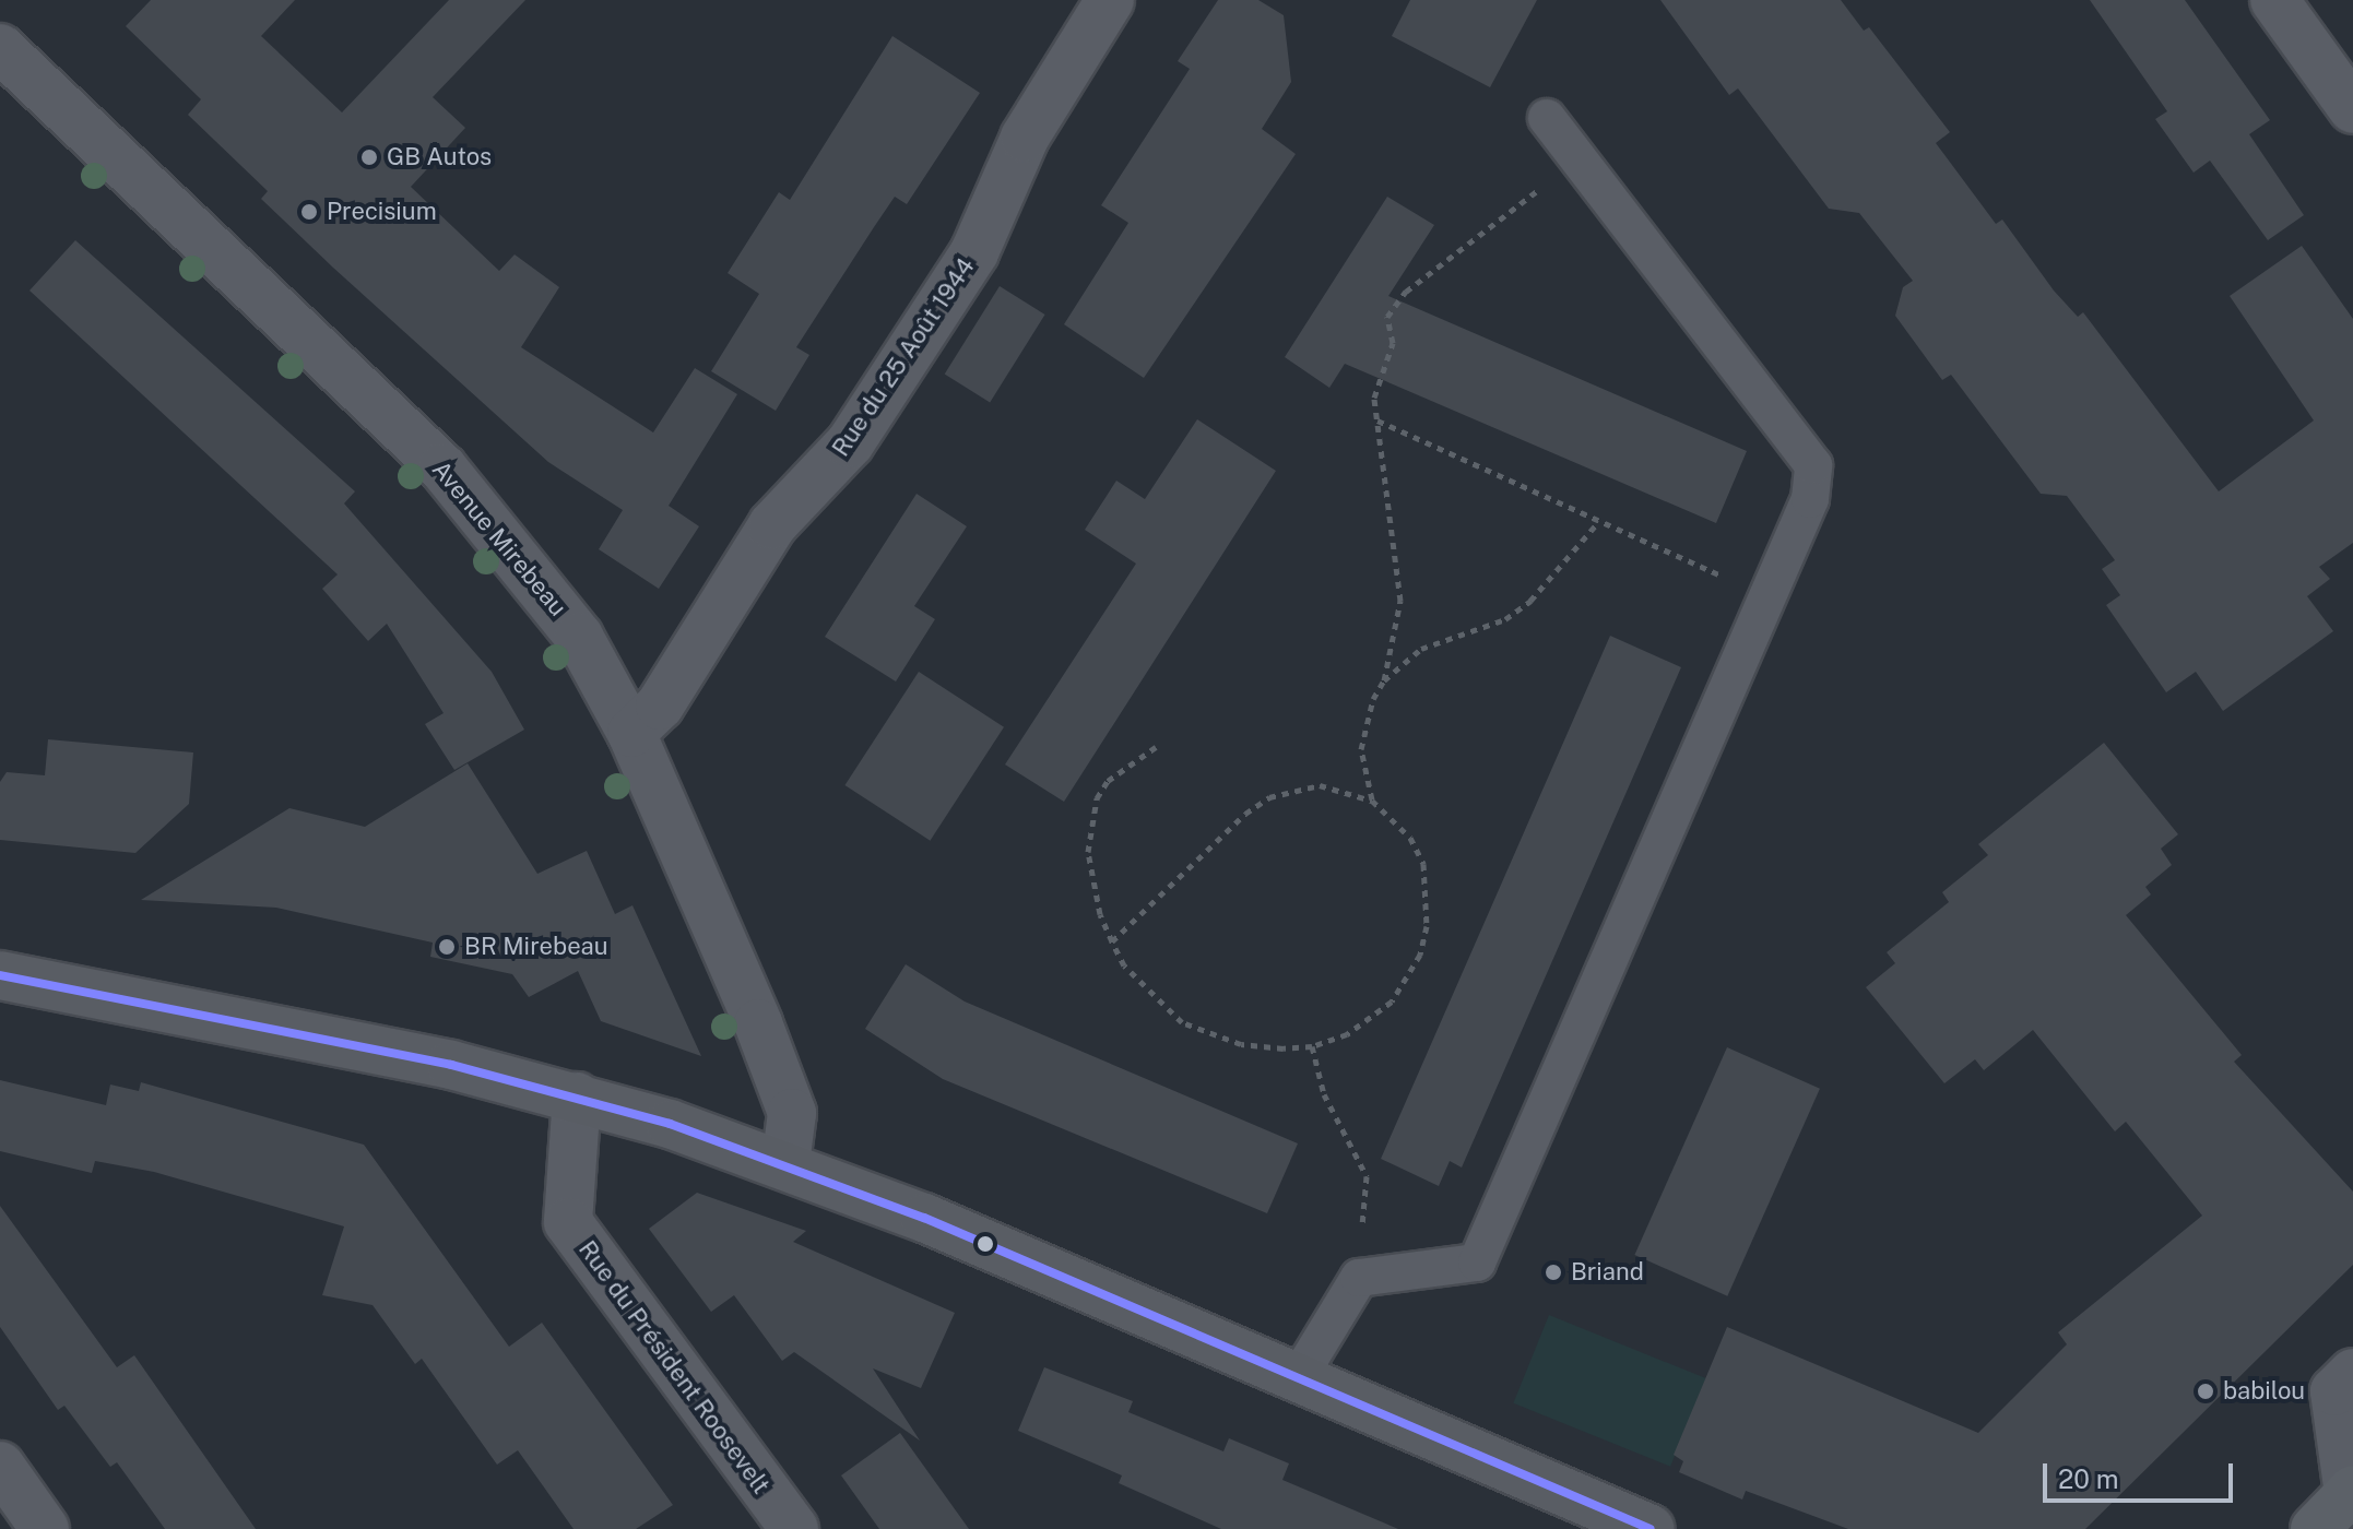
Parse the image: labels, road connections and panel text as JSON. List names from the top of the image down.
{
  "streets": {
    "street": ["Rue du 25 Août 1944", "Avenue Mirebeau", "Rue du Président Roosevelt"]
  },
  "crossings": [
    ["Rue du 25 Août 1944", "Avenue Mirebeau"]
  ],
  "places": [
    "GB Autos",
    "Precisium",
    "BR Mirebeau",
    "Briand",
    "babilou"
  ],
  "scale_bar": "20 m"
}
